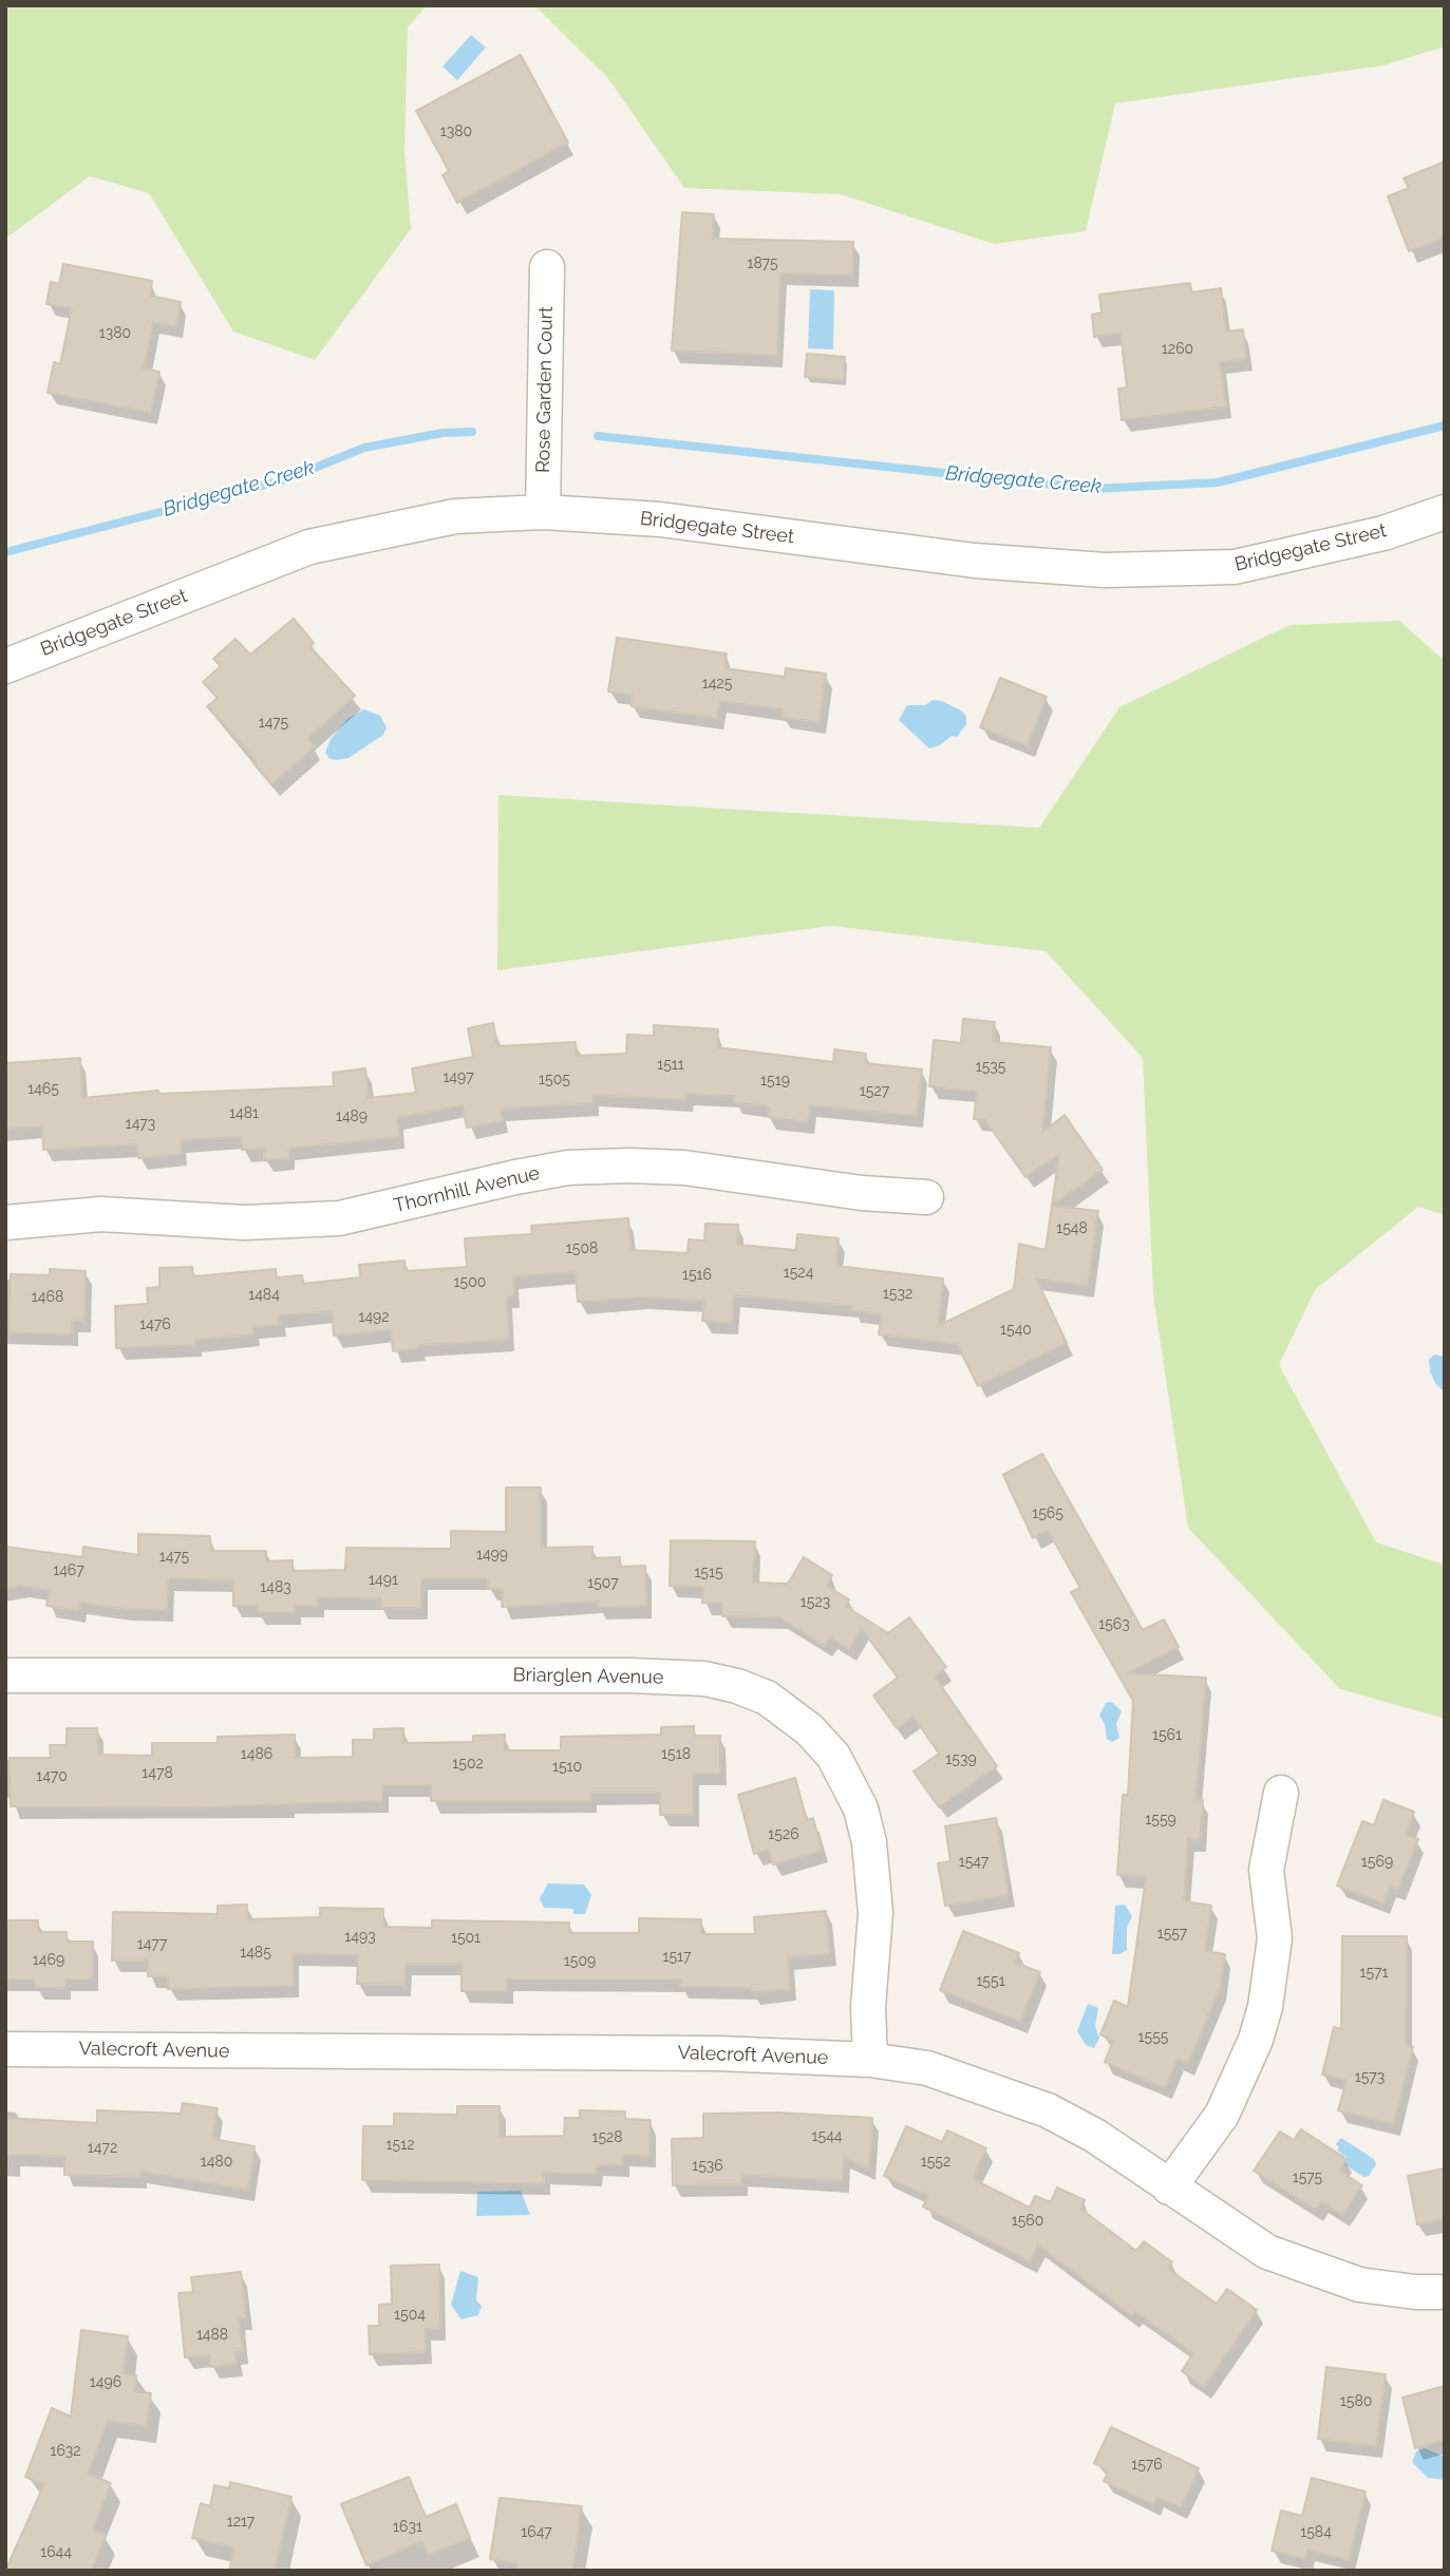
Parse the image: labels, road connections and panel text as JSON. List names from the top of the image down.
{
  "streets": {
    "street": [
      "Rose Garden Court",
      "Bridgegate Street",
      "Thornhill Avenue",
      "Briarglen Avenue",
      "Valecroft Avenue"
    ]
  },
  "crossings": [
    ["Rose Garden Court", "Bridgegate Street"],
    ["Briarglen Avenue", "Valecroft Avenue"]
  ],
  "water": ["Bridgegate Creek"],
  "house_numbers": [
    "1380",
    "1875",
    "1380",
    "1260",
    "1425",
    "1475",
    "1511",
    "1535",
    "1497",
    "1505",
    "1519",
    "1465",
    "1527",
    "1481",
    "1489",
    "1473",
    "1548",
    "1508",
    "1524",
    "1516",
    "1500",
    "1532",
    "1484",
    "1468",
    "1492",
    "1476",
    "1540",
    "1565",
    "1499",
    "1475",
    "1467",
    "1515",
    "1491",
    "1507",
    "1483",
    "1523",
    "1563",
    "1561",
    "1486",
    "1518",
    "1539",
    "1502",
    "1510",
    "1478",
    "1470",
    "1559",
    "1526",
    "1547",
    "1569",
    "1557",
    "1493",
    "1501",
    "1477",
    "1485",
    "1517",
    "1469",
    "1509",
    "1571",
    "1551",
    "1555",
    "1573",
    "1544",
    "1528",
    "1512",
    "1472",
    "1480",
    "1552",
    "1536",
    "1575",
    "1560",
    "1504",
    "1488",
    "1496",
    "1580",
    "1632",
    "1576",
    "1217",
    "1631",
    "1647",
    "1584",
    "1644"
  ]
}
